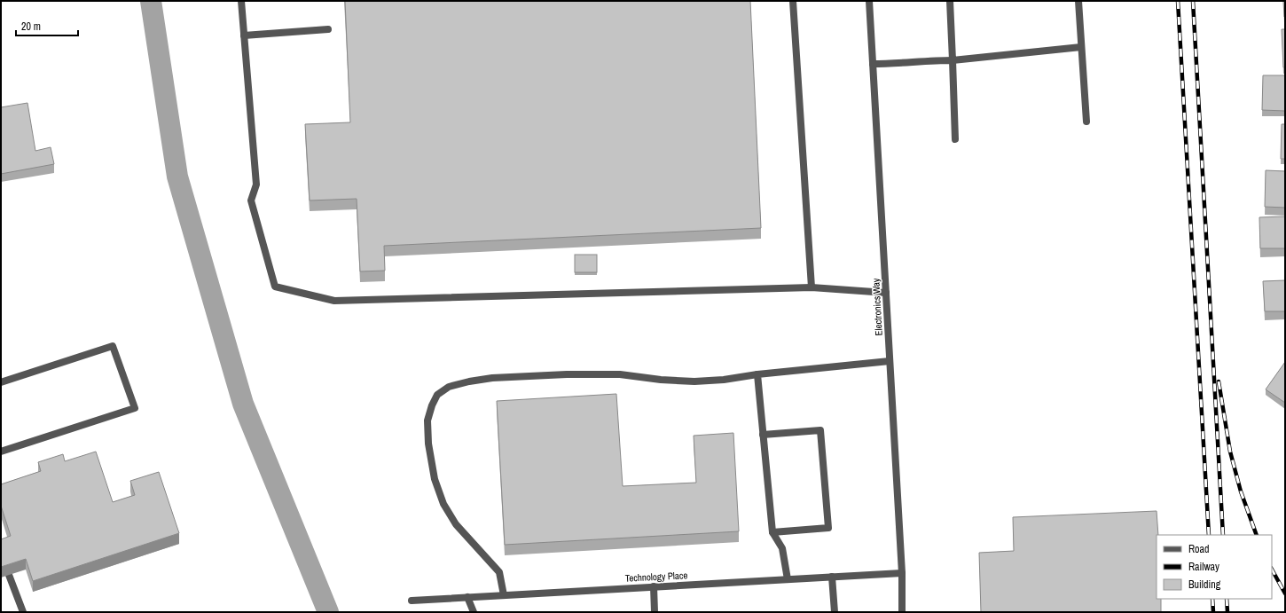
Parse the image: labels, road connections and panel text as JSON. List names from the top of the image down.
{
  "streets": {
    "street": ["Electronics Way", "Technology Place"]
  },
  "crossings": [
    ["Electronics Way", "Technology Place"]
  ],
  "legend": ["Road", "Railway", "Building"],
  "scale_bar": "20 m"
}
